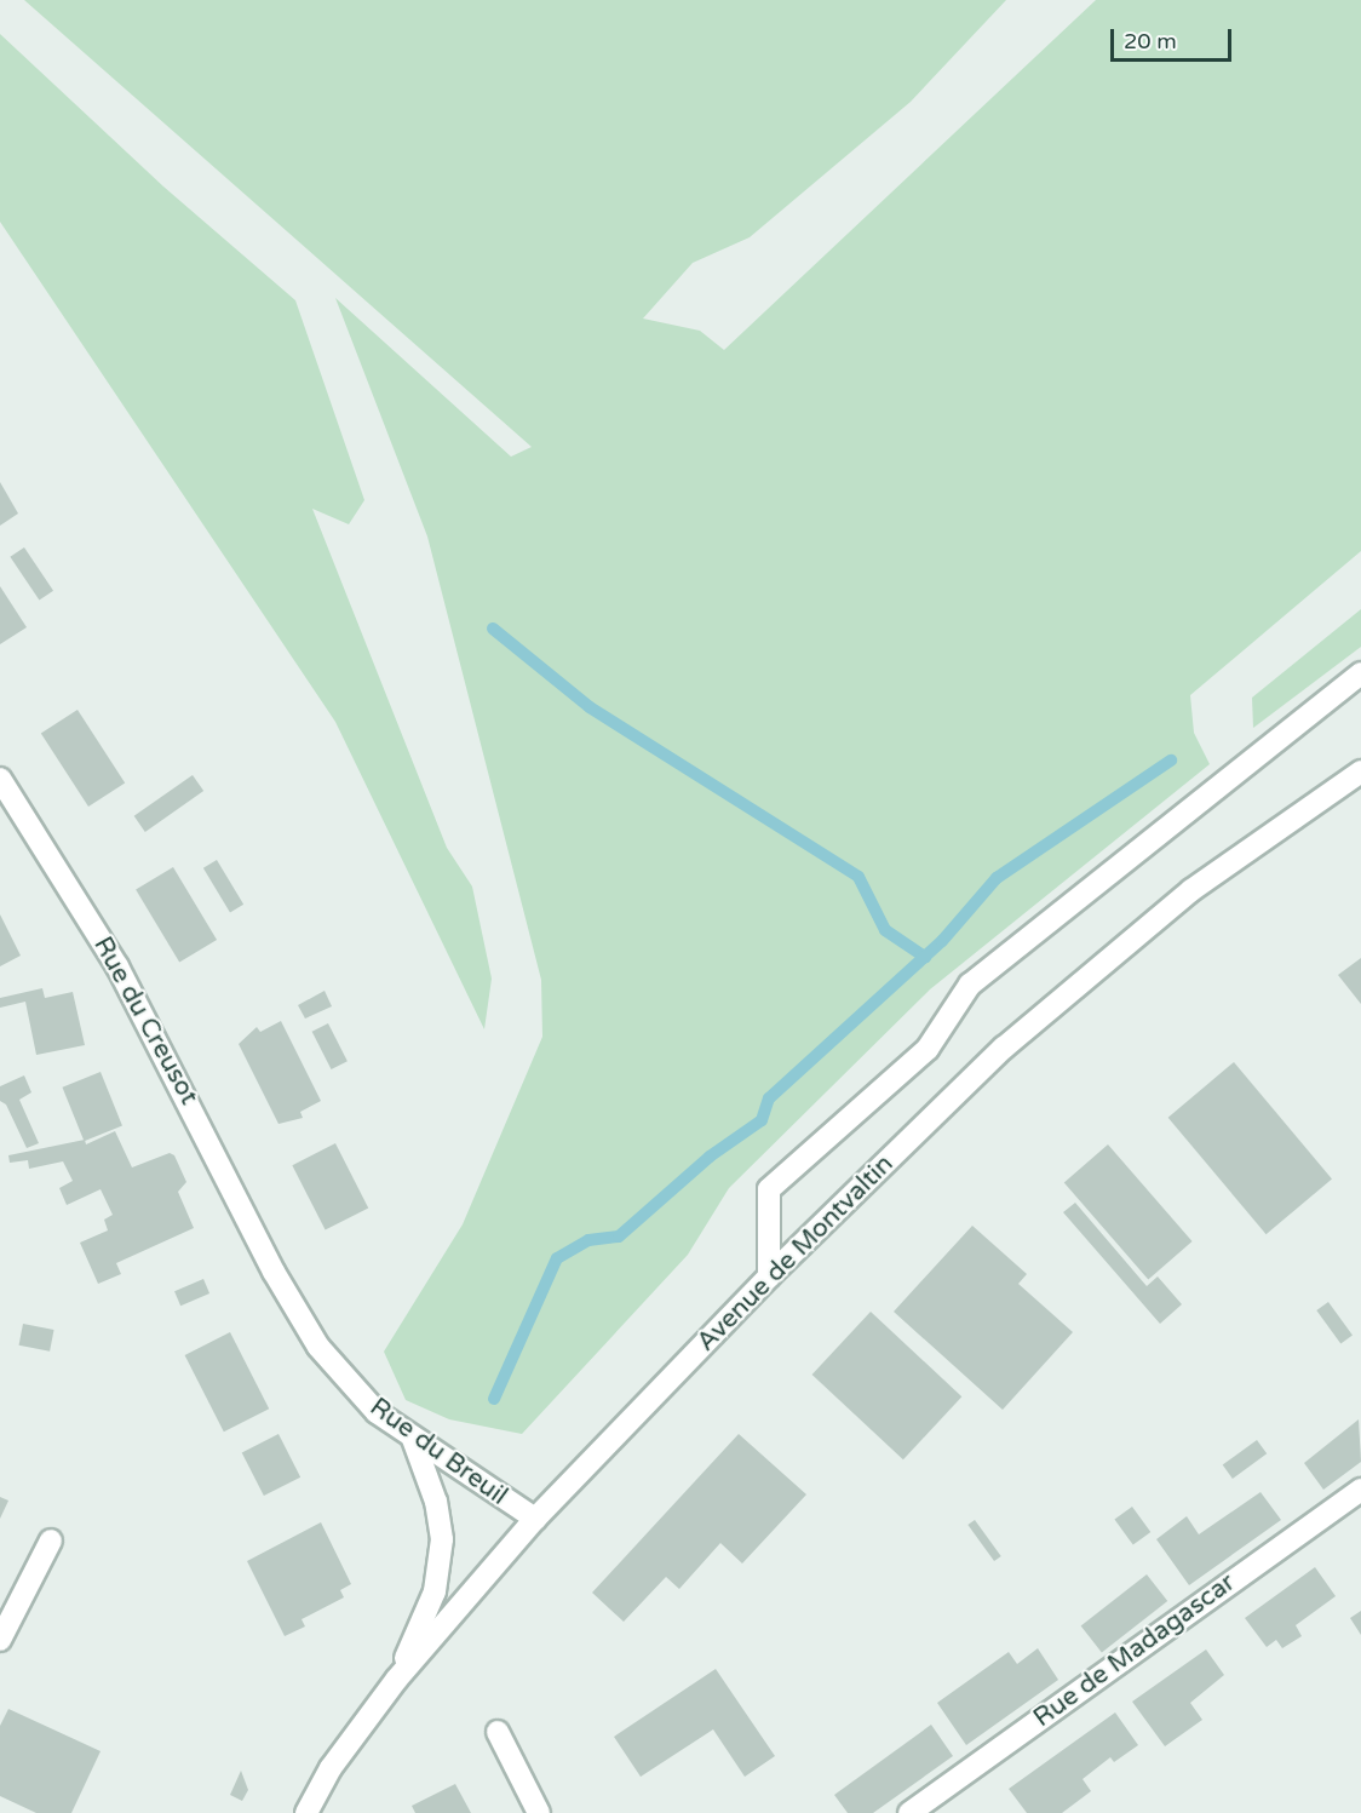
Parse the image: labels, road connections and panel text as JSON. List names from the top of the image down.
{
  "streets": {
    "street": [
      "Rue du Creusot",
      "Avenue de Montvaltin",
      "Rue du Breuil",
      "Rue de Madagascar"
    ]
  },
  "crossings": [
    ["Rue du Creusot", "Rue du Breuil"],
    ["Avenue de Montvaltin", "Rue du Breuil"]
  ],
  "scale_bar": "20 m"
}
